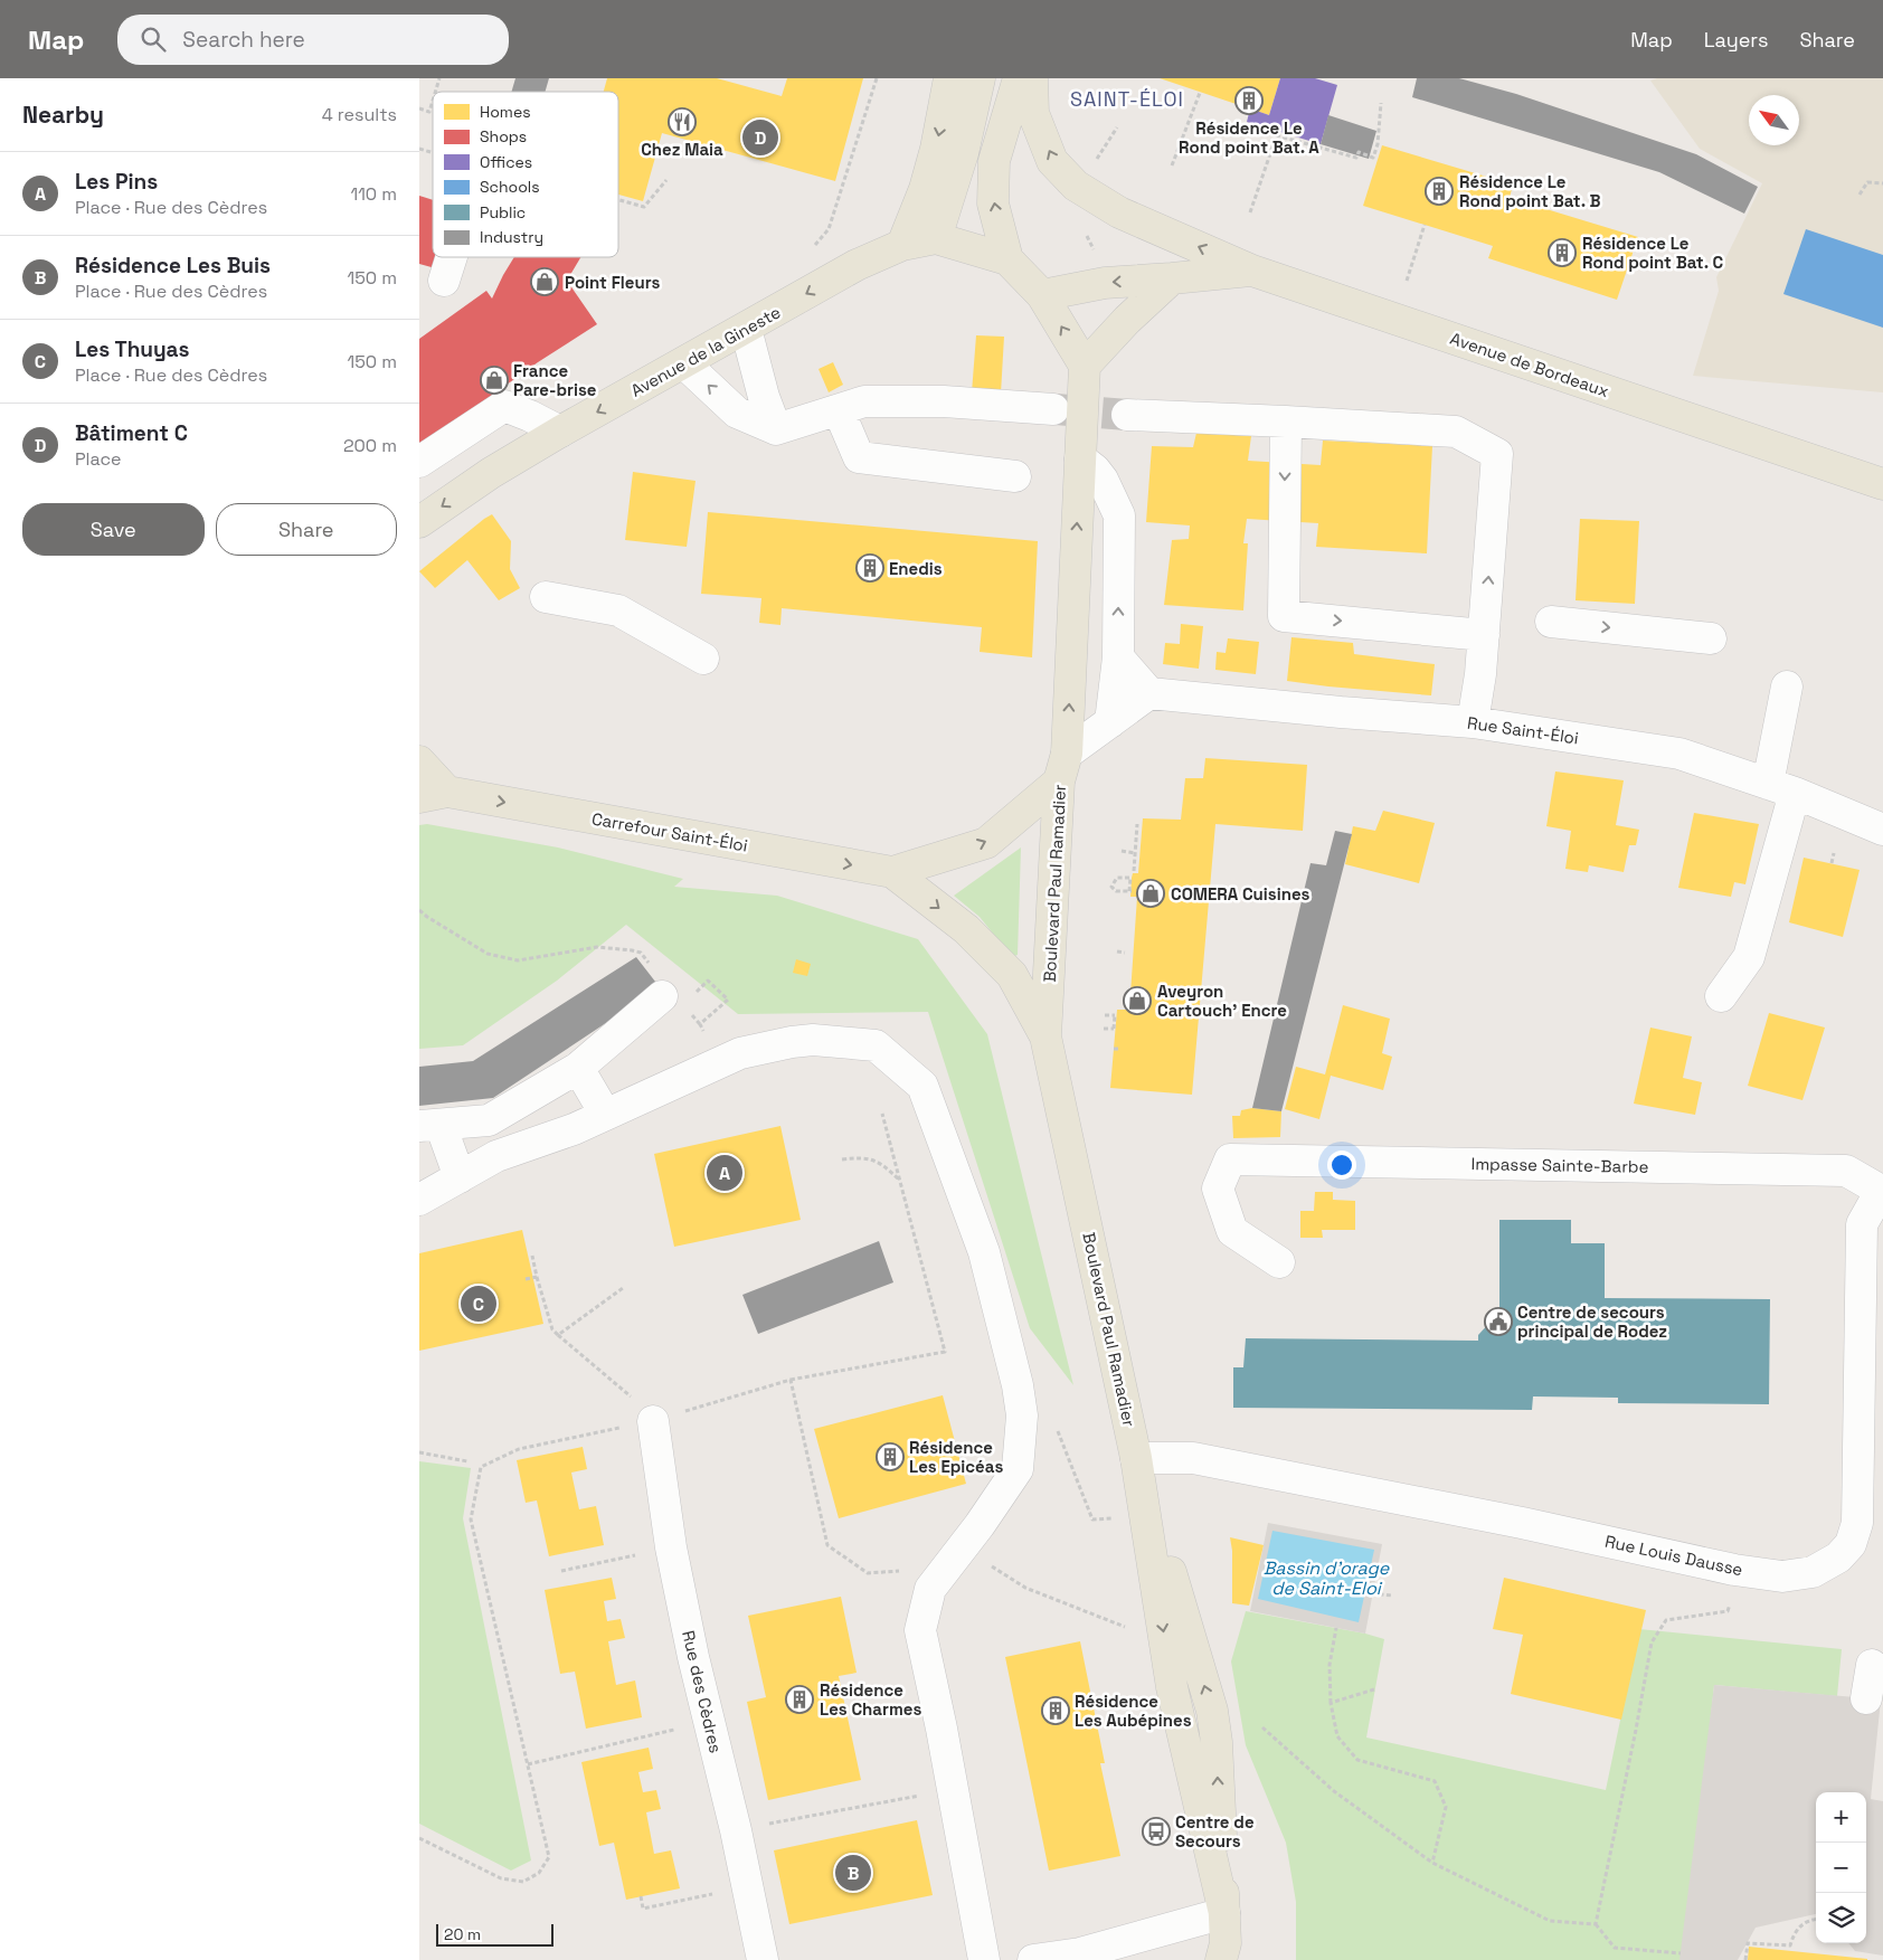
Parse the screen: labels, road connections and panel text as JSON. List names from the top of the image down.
{
  "streets": {
    "main road": [
      "Avenue de la Gineste",
      "Avenue de Bordeaux",
      "Carrefour Saint-Éloi",
      "Boulevard Paul Ramadier"
    ],
    "street": [
      "Rue Saint-Éloi",
      "Impasse Sainte-Barbe",
      "Rue Louis Dausse",
      "Rue des Cèdres"
    ]
  },
  "crossings": [
    ["Carrefour Saint-Éloi", "Boulevard Paul Ramadier"],
    ["Boulevard Paul Ramadier", "Rue Louis Dausse"],
    ["Impasse Sainte-Barbe", "Rue Louis Dausse"]
  ],
  "one_way": ["Avenue de la Gineste", "Carrefour Saint-Éloi"],
  "districts": ["SAINT-ÉLOI"],
  "water": ["Bassin d'orage de Saint-Eloi"],
  "places": {
    "building": [
      "Résidence Le Rond point Bat. A",
      "Résidence Le Rond point Bat. B",
      "Résidence Le Rond point Bat. C",
      "Enedis",
      "Résidence Les Epicéas",
      "Résidence Les Charmes",
      "Résidence Les Aubépines"
    ],
    "restaurant": ["Chez Maia"],
    "shop": [
      "Point Fleurs",
      "France Pare-brise",
      "COMERA Cuisines",
      "Aveyron Cartouch' Encre"
    ],
    "public building": ["Centre de secours principal de Rodez"],
    "bus stop": ["Centre de Secours"]
  },
  "legend": [
    "Homes",
    "Shops",
    "Offices",
    "Schools",
    "Public",
    "Industry"
  ],
  "scale_bar": "20 m",
  "north": "top left",
  "page": {
    "header": "Map",
    "search": "Search here",
    "nav": ["Map", "Layers", "Share"],
    "heading": ["Nearby", "4 results"],
    "pins": [
      "D",
      "A",
      "C",
      "B"
    ],
    "list": [
      {
        "mark": "A",
        "name": "Les Pins",
        "note": "Place · Rue des Cèdres",
        "value": "110 m"
      },
      {
        "mark": "B",
        "name": "Résidence Les Buis",
        "note": "Place · Rue des Cèdres",
        "value": "150 m"
      },
      {
        "mark": "C",
        "name": "Les Thuyas",
        "note": "Place · Rue des Cèdres",
        "value": "150 m"
      },
      {
        "mark": "D",
        "name": "Bâtiment C",
        "note": "Place",
        "value": "200 m"
      }
    ],
    "buttons": ["Save", "Share"],
    "map_buttons": ["+", "−"],
    "scale": "20 m"
  }
}
